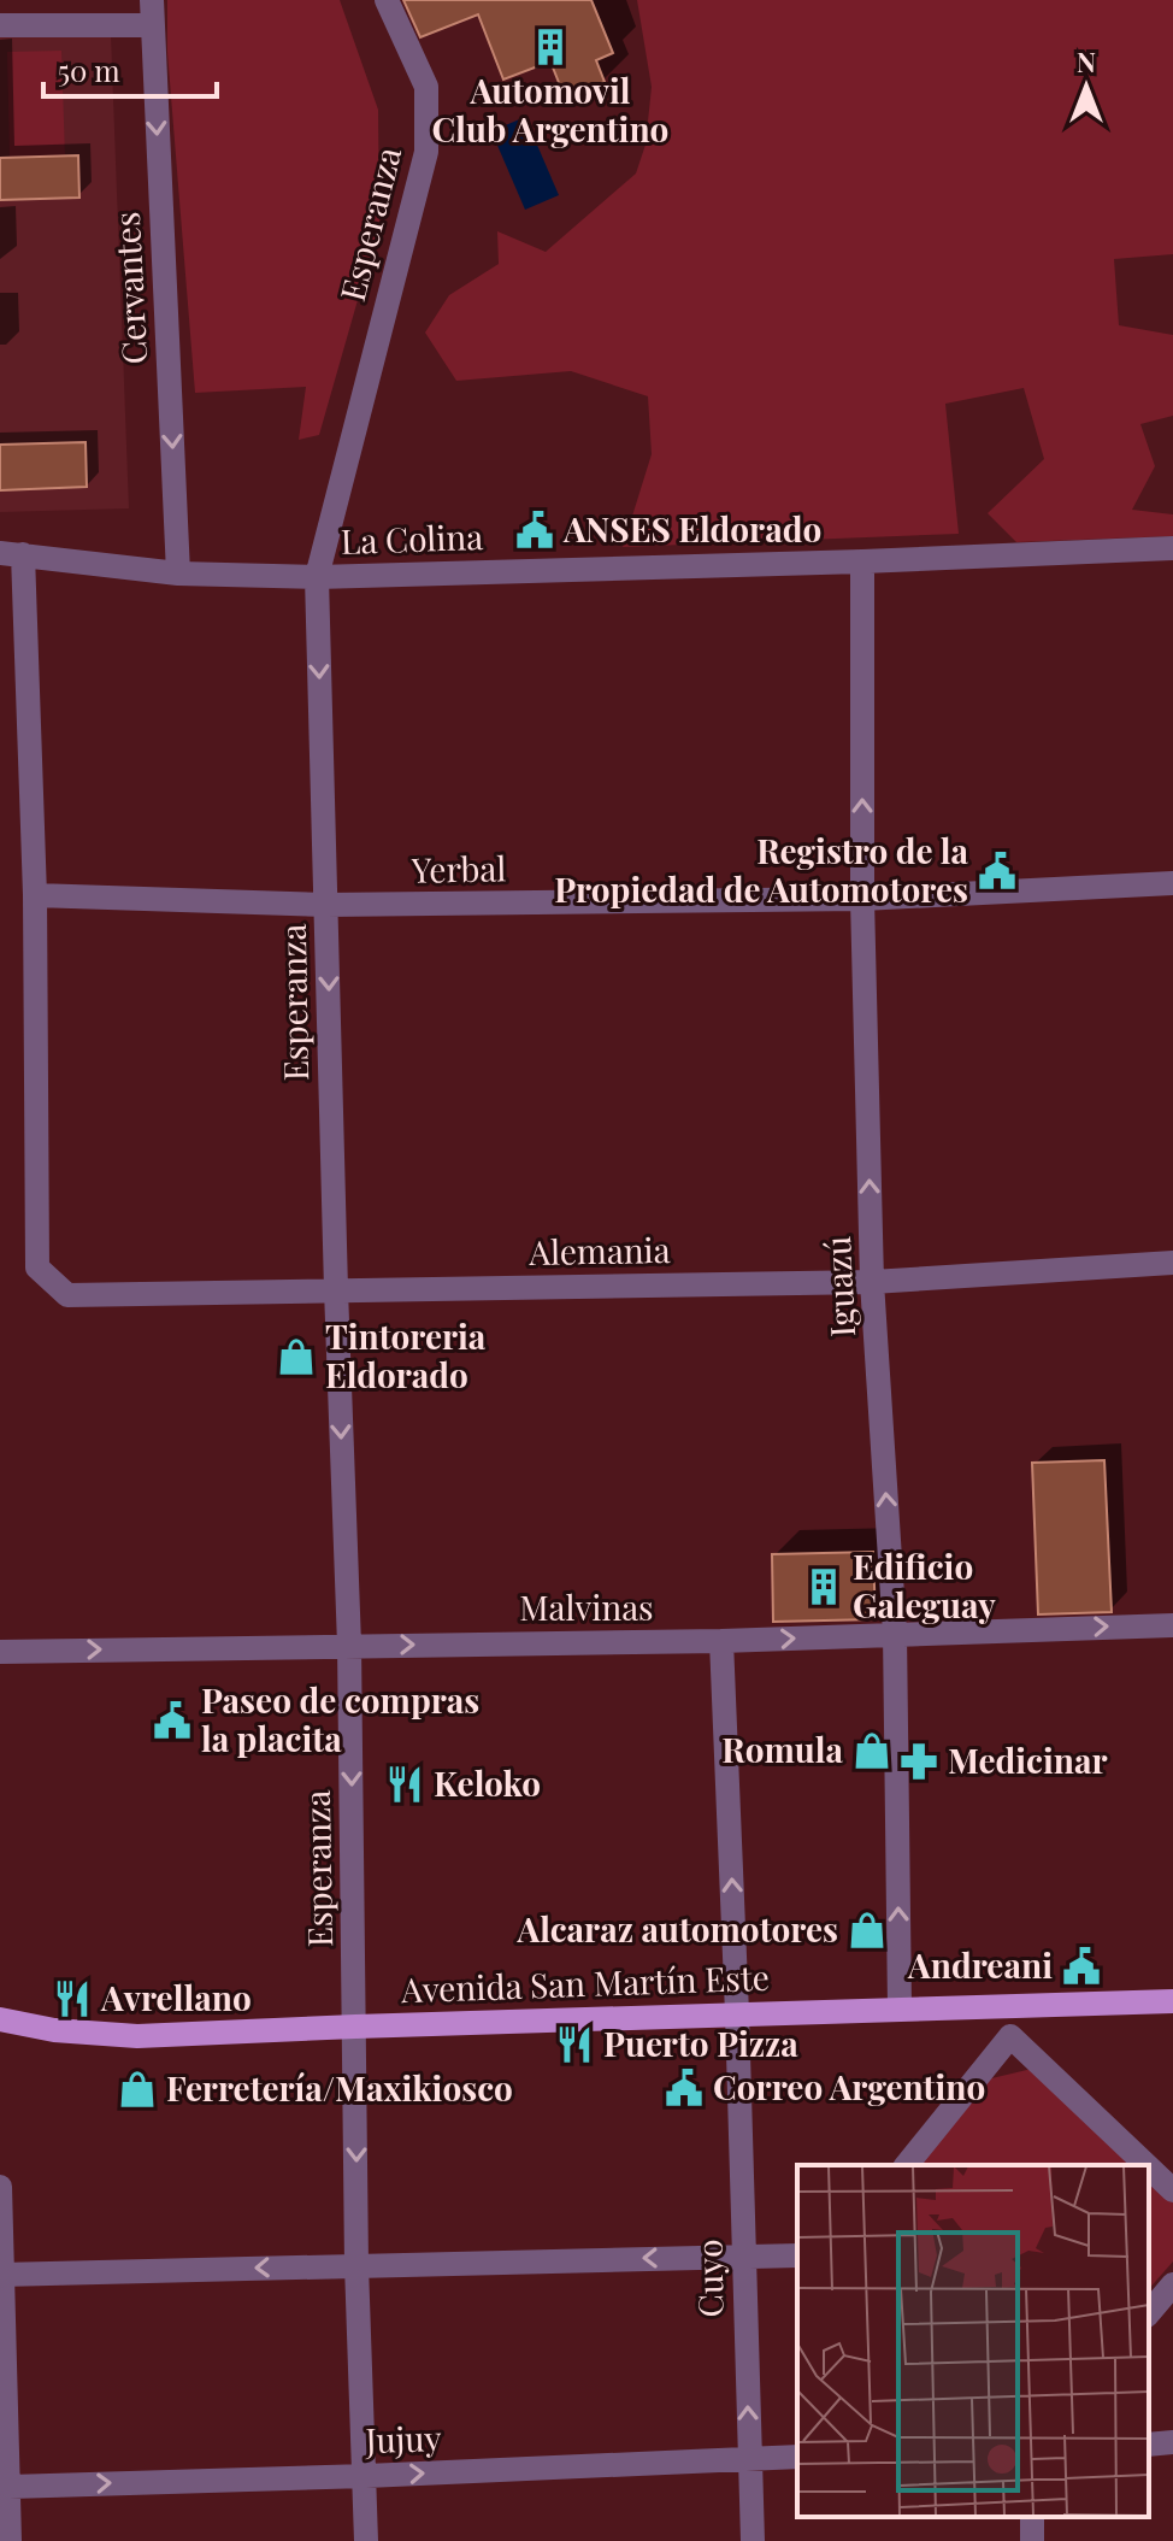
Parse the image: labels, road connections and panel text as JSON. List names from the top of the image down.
{
  "streets": {
    "main road": ["Avenida San Martín Este"],
    "street": [
      "Esperanza",
      "Cervantes",
      "La Colina",
      "Yerbal",
      "Alemania",
      "Iguazú",
      "Malvinas",
      "Cuyo",
      "Jujuy"
    ]
  },
  "crossings": [
    ["Esperanza", "La Colina"],
    ["Esperanza", "Yerbal"],
    ["Esperanza", "Alemania"],
    ["Esperanza", "Malvinas"],
    ["Esperanza", "Avenida San Martín Este"],
    ["Esperanza", "Jujuy"],
    ["Cervantes", "La Colina"],
    ["La Colina", "Iguazú"],
    ["Yerbal", "Alemania"],
    ["Yerbal", "Iguazú"],
    ["Alemania", "Iguazú"],
    ["Iguazú", "Malvinas"],
    ["Iguazú", "Avenida San Martín Este"],
    ["Malvinas", "Cuyo"],
    ["Avenida San Martín Este", "Cuyo"],
    ["Cuyo", "Jujuy"]
  ],
  "one_way": [
    "Esperanza",
    "Cervantes",
    "Iguazú",
    "Malvinas",
    "Cuyo"
  ],
  "places": {
    "building": ["Automovil Club Argentino", "Edificio Galeguay"],
    "public building": [
      "ANSES Eldorado",
      "Registro de la Propiedad de Automotores",
      "Paseo de compras la placita",
      "Andreani",
      "Correo Argentino"
    ],
    "shop": [
      "Tintoreria Eldorado",
      "Romula",
      "Alcaraz automotores",
      "Ferretería/Maxikiosco"
    ],
    "pharmacy": ["Medicinar"],
    "restaurant": ["Keloko", "Avrellano", "Puerto Pizza"]
  },
  "scale_bar": "50 m",
  "north": "top"
}
